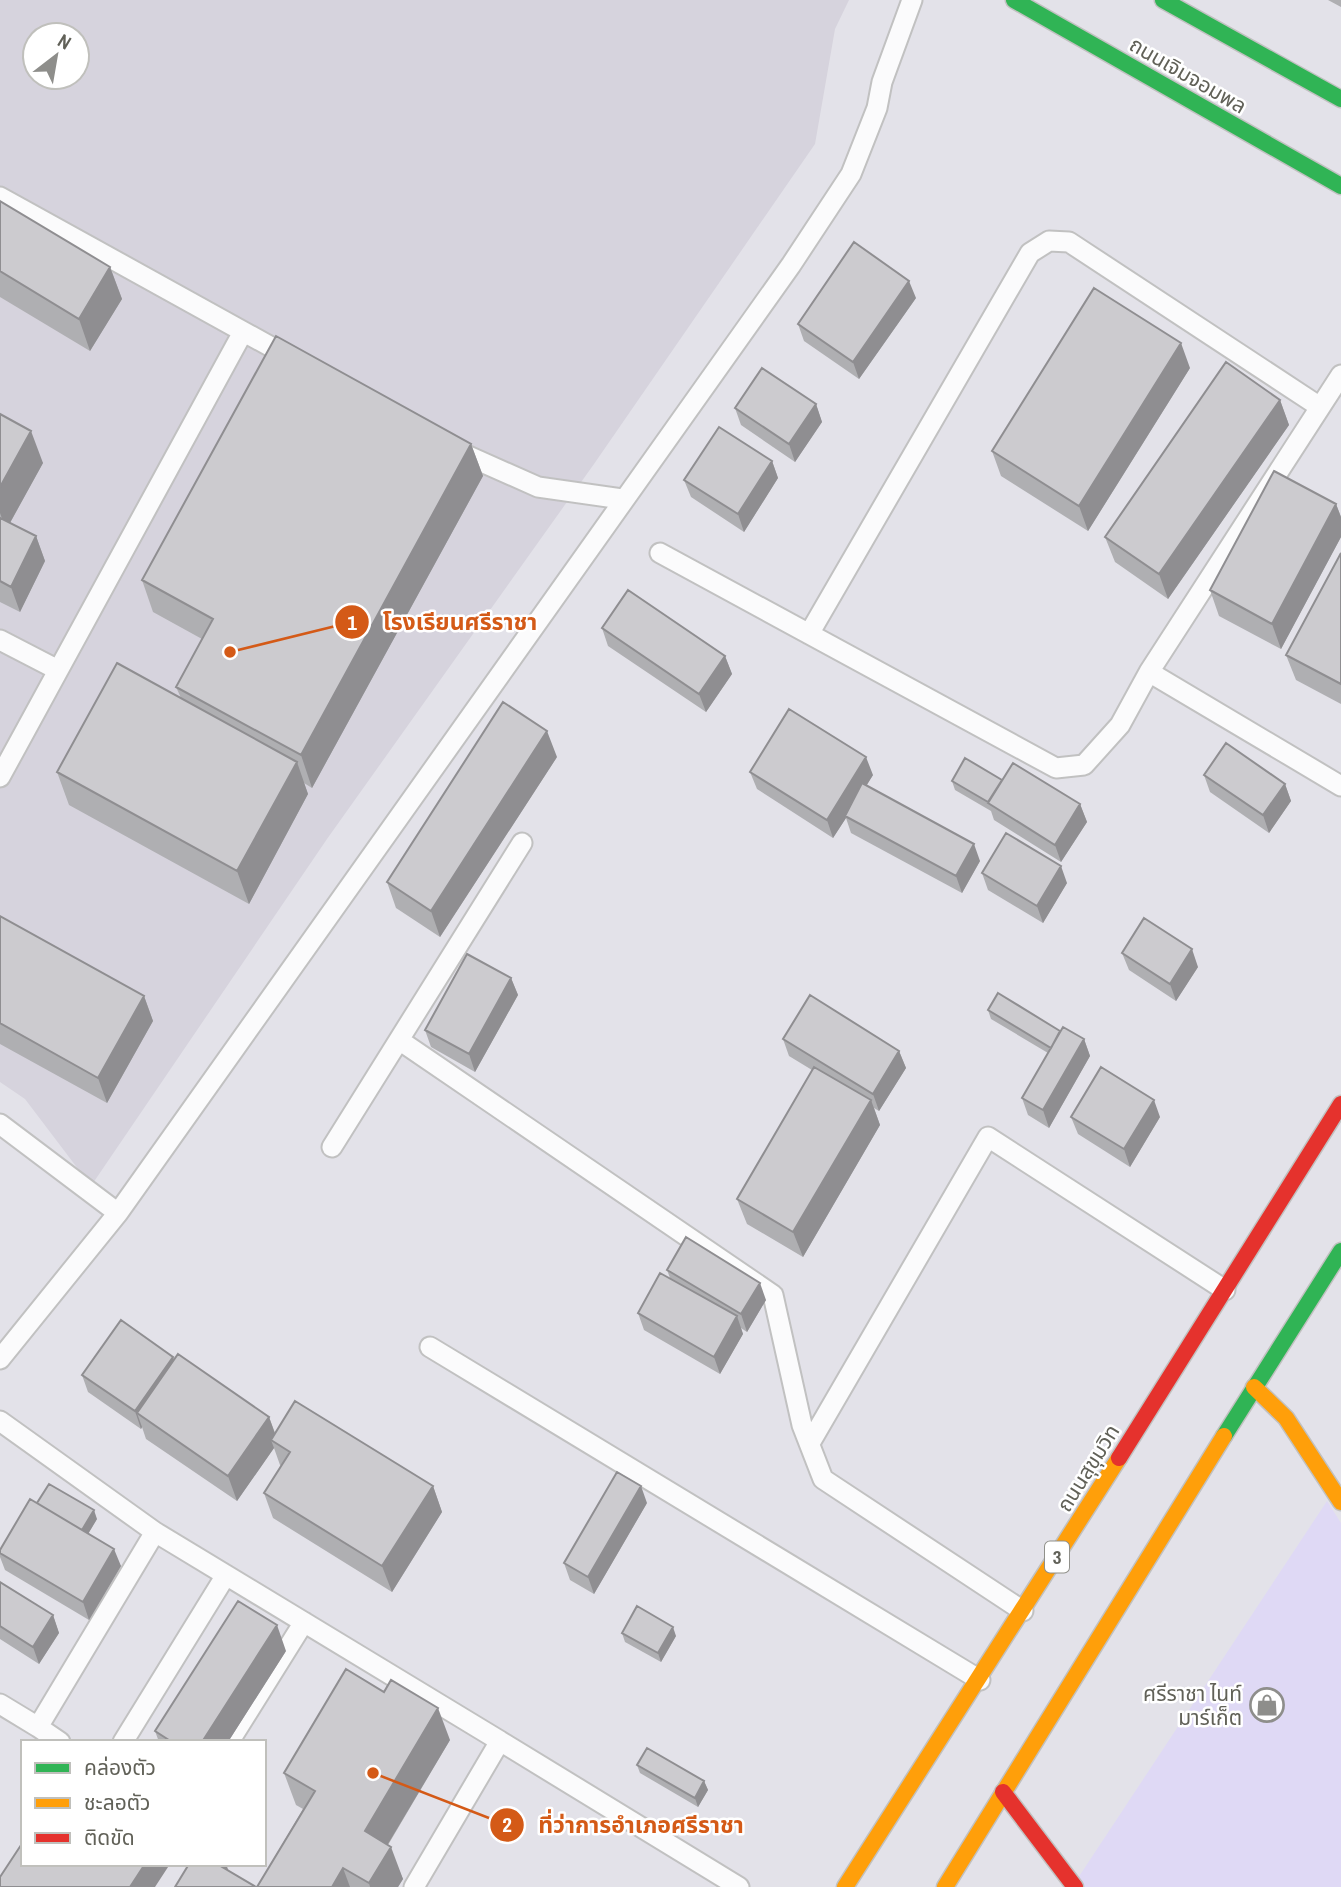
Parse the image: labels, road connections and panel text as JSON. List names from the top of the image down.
{
  "streets": {
    "main road": ["ถนนเจิมจอมพล", "ถนนสุขุมวิท", "3"]
  },
  "places": {
    "other": ["โรงเรียนศรีราชา", "ที่ว่าการอำเภอศรีราชา"],
    "shop": ["ศรีราชา ไนท์ มาร์เก็ต"]
  },
  "legend": ["คล่องตัว", "ชะลอตัว", "ติดขัด"],
  "north": "top right"
}
